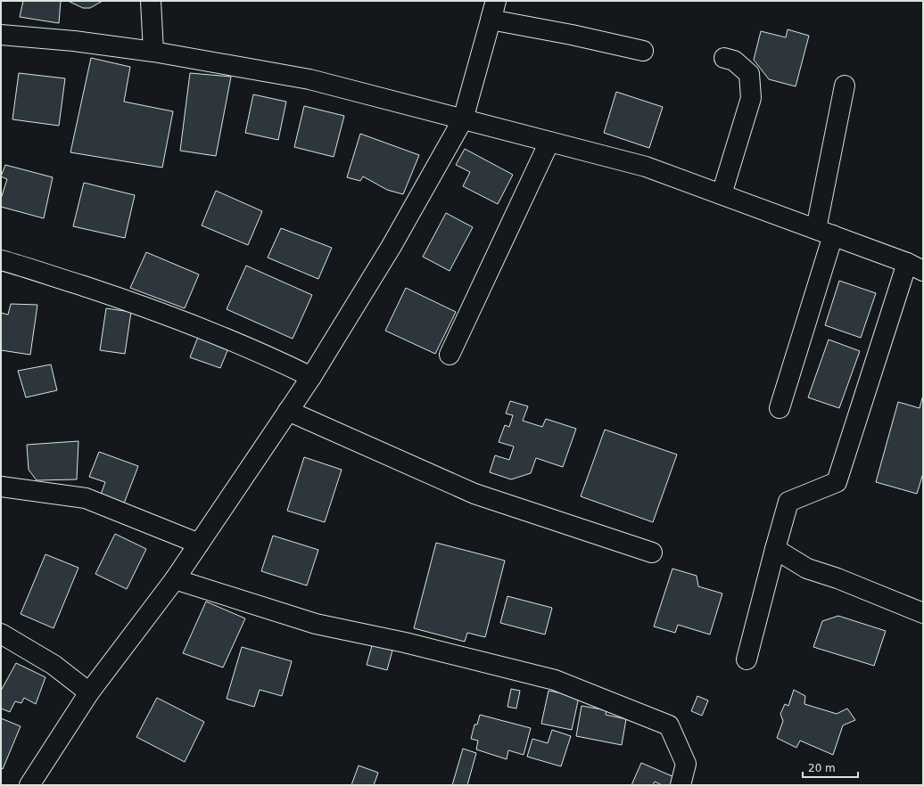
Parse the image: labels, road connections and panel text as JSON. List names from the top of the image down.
{
  "scale_bar": "20 m"
}
